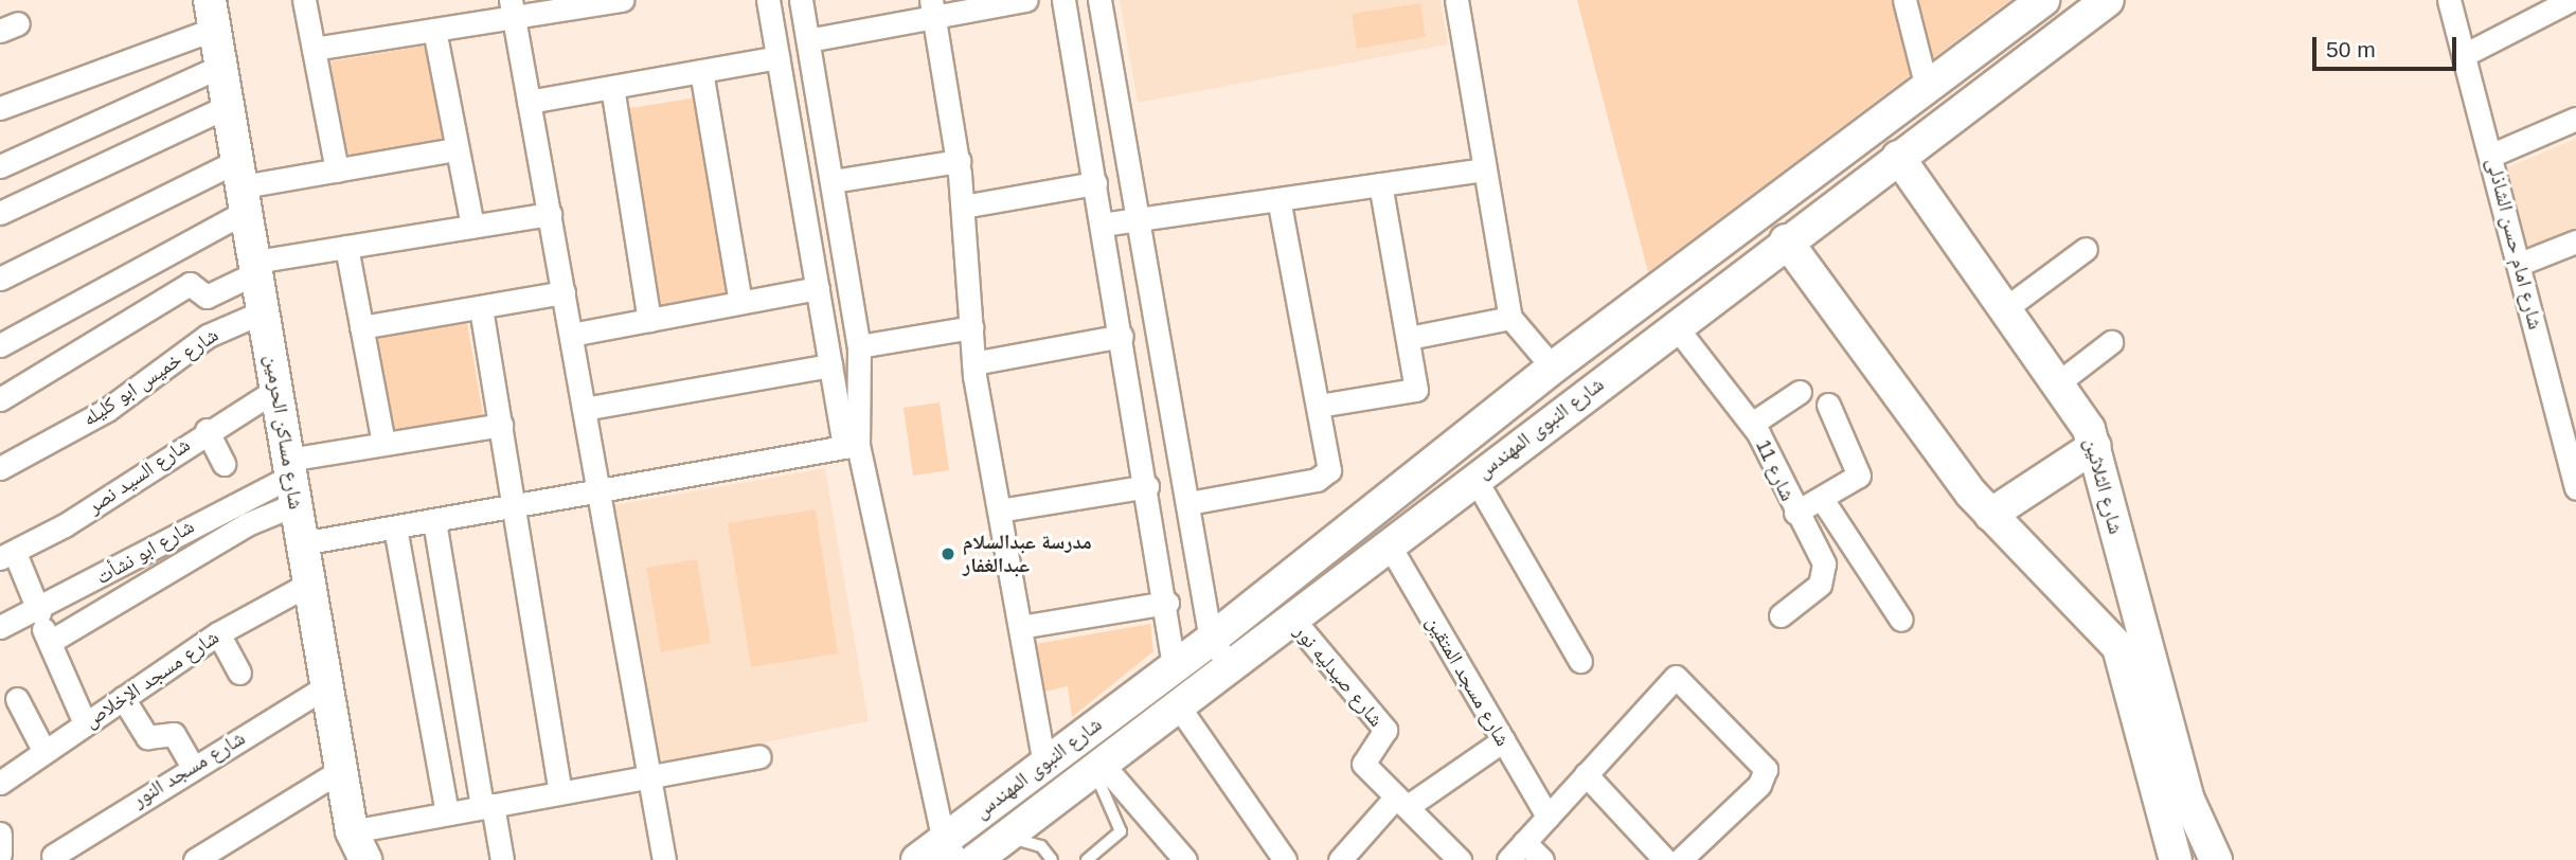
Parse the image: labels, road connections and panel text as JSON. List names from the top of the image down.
{
  "streets": {
    "street": [
      "شارع امام حسن الشاذلى",
      "شارع خميس ابو كليله",
      "شارع النبوى المهندس",
      "شارع مساكن الحرمين",
      "شارع 11",
      "شارع السيد نصر",
      "شارع الثلاثين",
      "شارع ابو نشأت",
      "شارع صيدليه نور",
      "شارع مسجد الإخلاص",
      "شارع مسجد المتقين",
      "شارع مسجد النور"
    ]
  },
  "crossings": [
    ["شارع خميس ابو كليله", "شارع مساكن الحرمين"],
    ["شارع النبوى المهندس", "شارع 11"],
    ["شارع النبوى المهندس", "شارع الثلاثين"],
    ["شارع النبوى المهندس", "شارع صيدليه نور"],
    ["شارع النبوى المهندس", "شارع مسجد المتقين"],
    ["شارع مساكن الحرمين", "شارع السيد نصر"],
    ["شارع مساكن الحرمين", "شارع ابو نشأت"],
    ["شارع مساكن الحرمين", "شارع مسجد الإخلاص"],
    ["شارع مساكن الحرمين", "شارع مسجد النور"]
  ],
  "places": ["مدرسة عبدالسلام عبدالغفار"],
  "scale_bar": "50 m"
}
